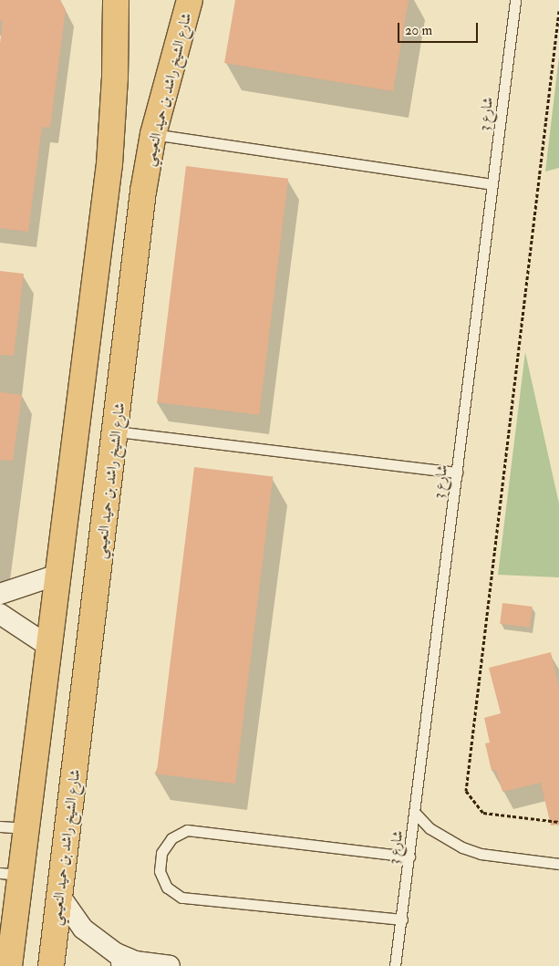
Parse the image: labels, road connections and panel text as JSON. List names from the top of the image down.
{
  "streets": {
    "main road": ["شارع الشيخ راشد بن حميد النعيمي"],
    "lane": ["شارع 3"]
  },
  "scale_bar": "20 m"
}
